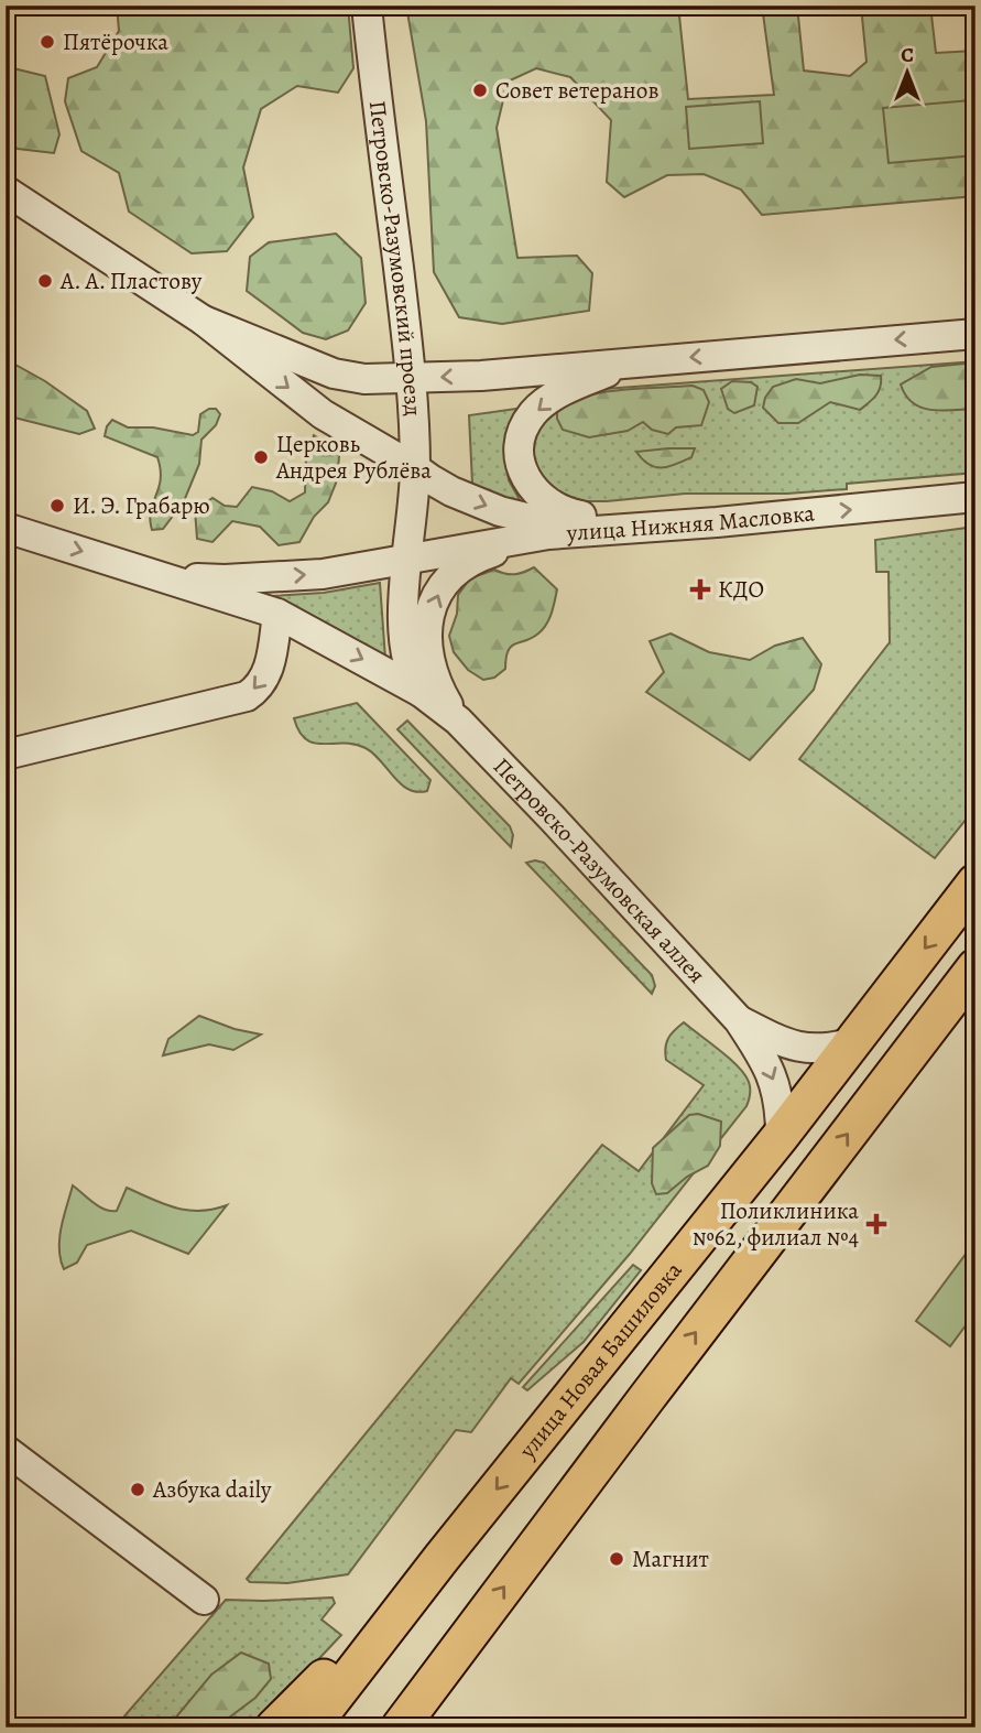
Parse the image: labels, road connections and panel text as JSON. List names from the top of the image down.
{
  "streets": {
    "main road": ["улица Новая Башиловка"],
    "street": ["Петровско-Разумовский проезд", "улица Нижняя Масловка", "Петровско-Разумовская аллея"]
  },
  "crossings": [
    ["Петровско-Разумовский проезд", "улица Нижняя Масловка"],
    ["Петровско-Разумовский проезд", "Петровско-Разумовская аллея"],
    ["улица Нижняя Масловка", "Петровско-Разумовская аллея"],
    ["Петровско-Разумовская аллея", "улица Новая Башиловка"]
  ],
  "places": {
    "other": [
      "Пятёрочка",
      "Совет ветеранов",
      "А. А. Пластову",
      "Церковь Андрея Рублёва",
      "И. Э. Грабарю",
      "Азбука daily",
      "Магнит"
    ],
    "health": ["КДО", "Поликлиника №62, филиал №4"]
  },
  "north": "top"
}
